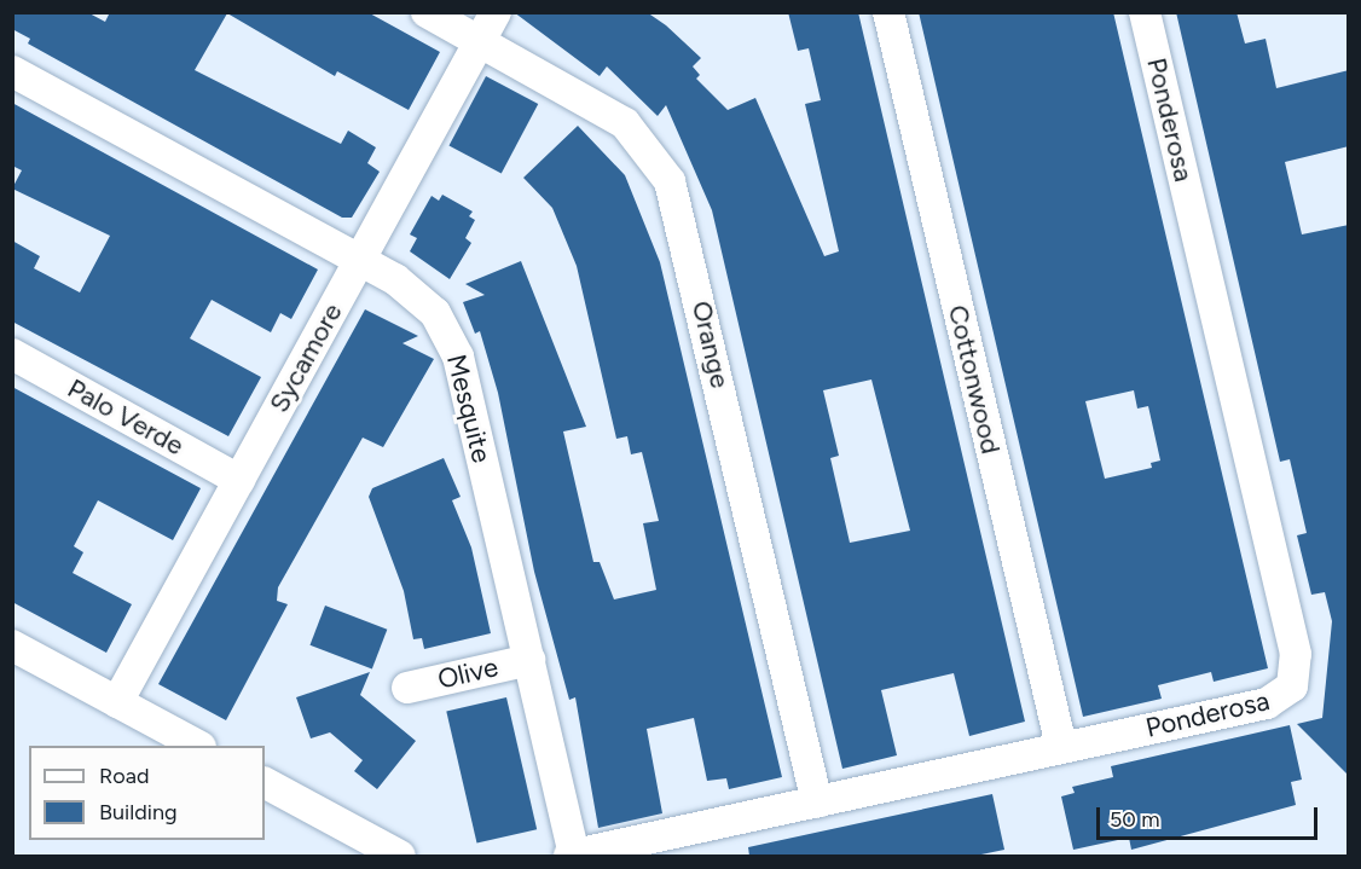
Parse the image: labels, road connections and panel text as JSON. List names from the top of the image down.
{
  "streets": {
    "lane": [
      "Ponderosa",
      "Orange",
      "Sycamore",
      "Cottonwood",
      "Mesquite",
      "Palo Verde",
      "Olive"
    ]
  },
  "crossings": [
    ["Ponderosa", "Orange"],
    ["Ponderosa", "Cottonwood"],
    ["Ponderosa", "Mesquite"],
    ["Orange", "Sycamore"],
    ["Sycamore", "Mesquite"],
    ["Sycamore", "Palo Verde"],
    ["Mesquite", "Olive"]
  ],
  "legend": ["Road", "Building"],
  "scale_bar": "50 m"
}
